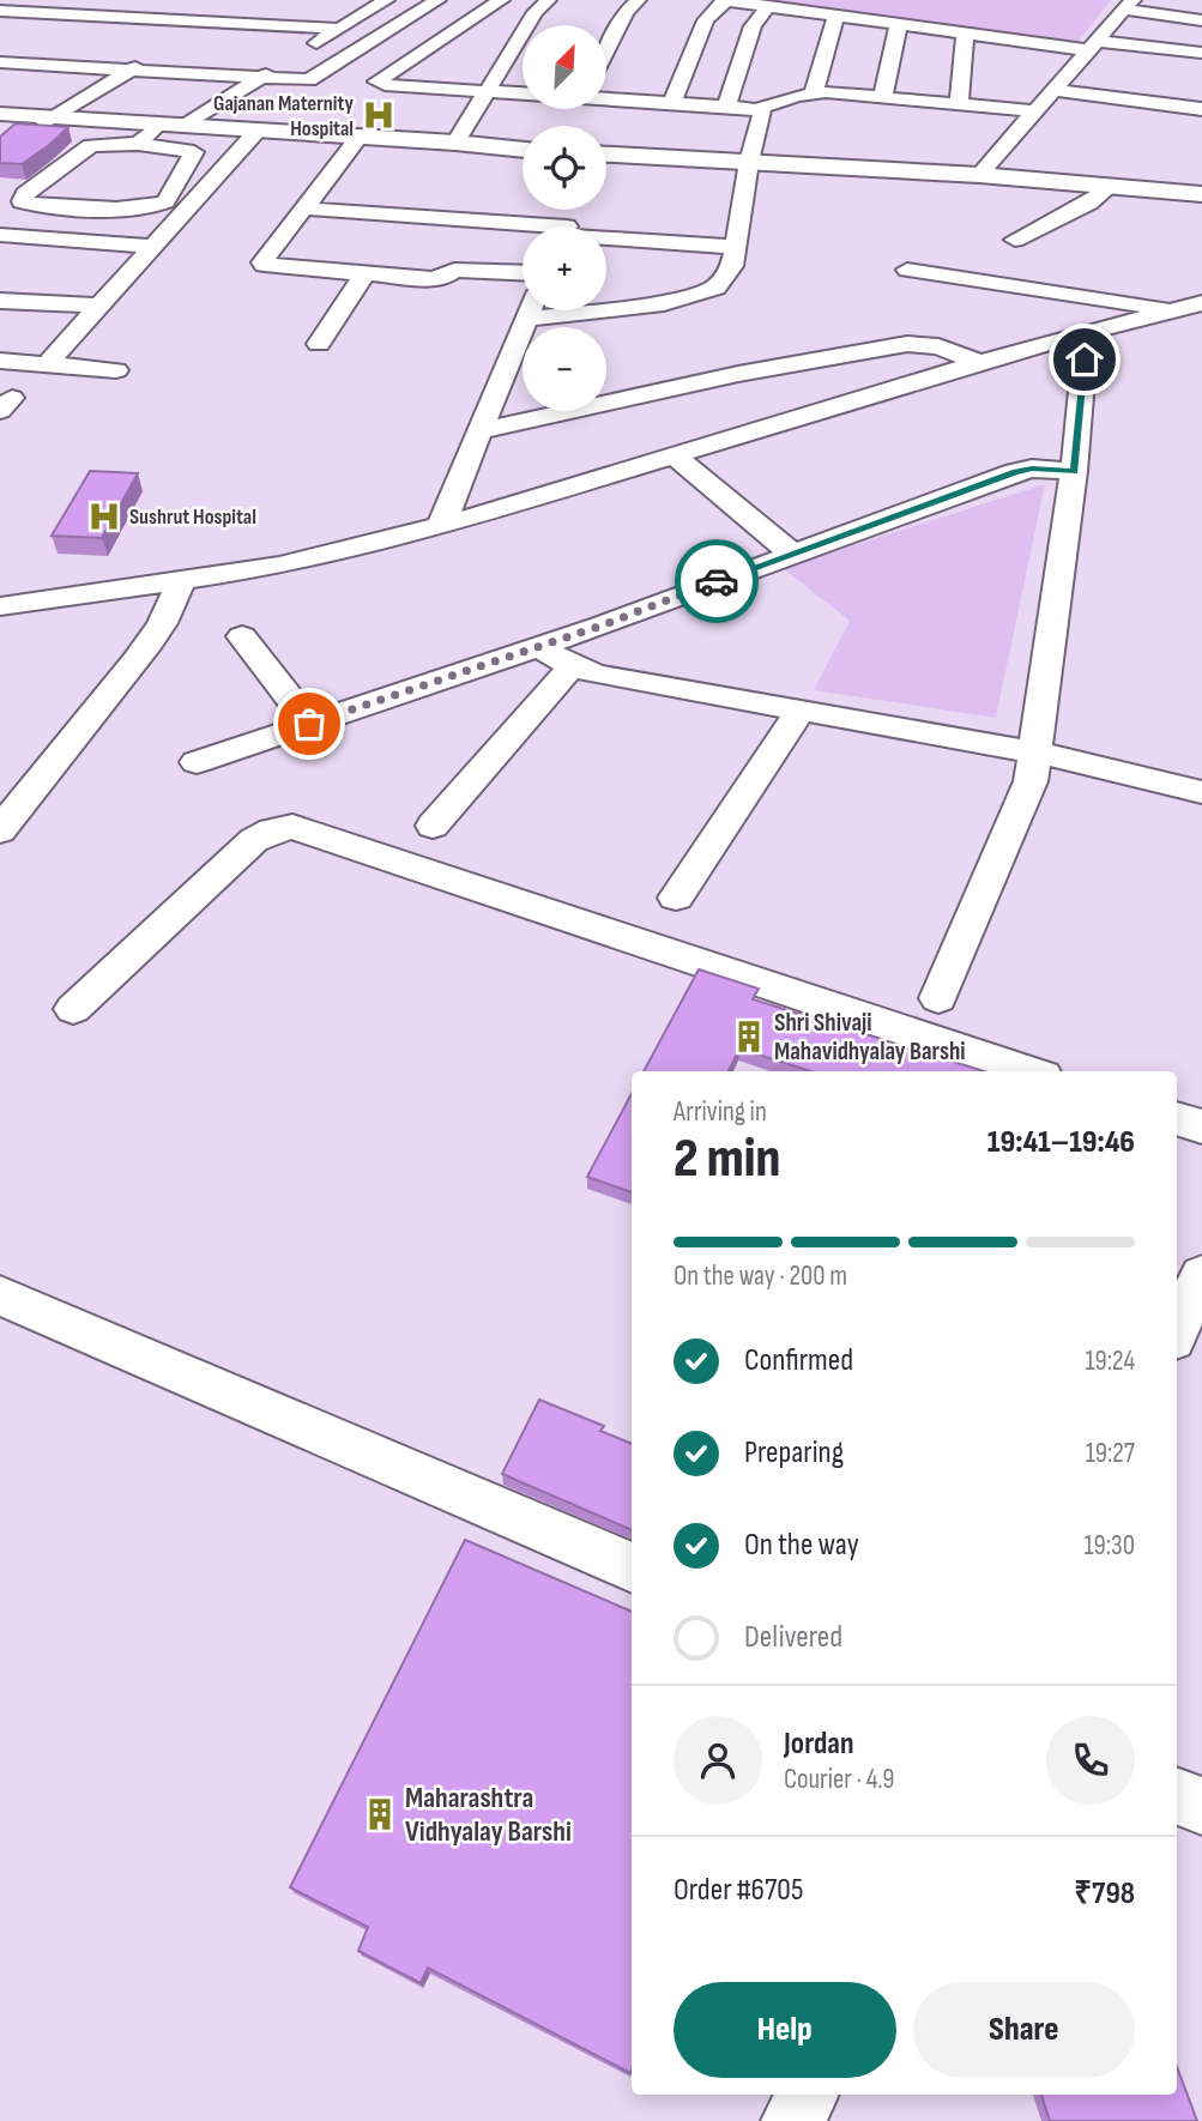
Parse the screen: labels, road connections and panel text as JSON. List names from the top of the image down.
{
  "places": {
    "hospital": ["Gajanan Maternity Hospital", "Sushrut Hospital"],
    "building": ["Shri Shivaji Mahavidhyalay Barshi", "Maharashtra Vidhyalay Barshi"]
  },
  "north": "top right",
  "page": {
    "map_buttons": ["+", "−"],
    "heading": ["2 min", "Arriving in", "19:41–19:46"],
    "panel": [
      "Jordan",
      "Courier · 4.9",
      "Order #6705",
      "₹798"
    ],
    "bar": "On the way · 200 m",
    "list": [
      ["Confirmed", "19:24"],
      ["Preparing", "19:27"],
      ["On the way", "19:30"],
      "Delivered"
    ],
    "buttons": ["Help", "Share"]
  }
}
